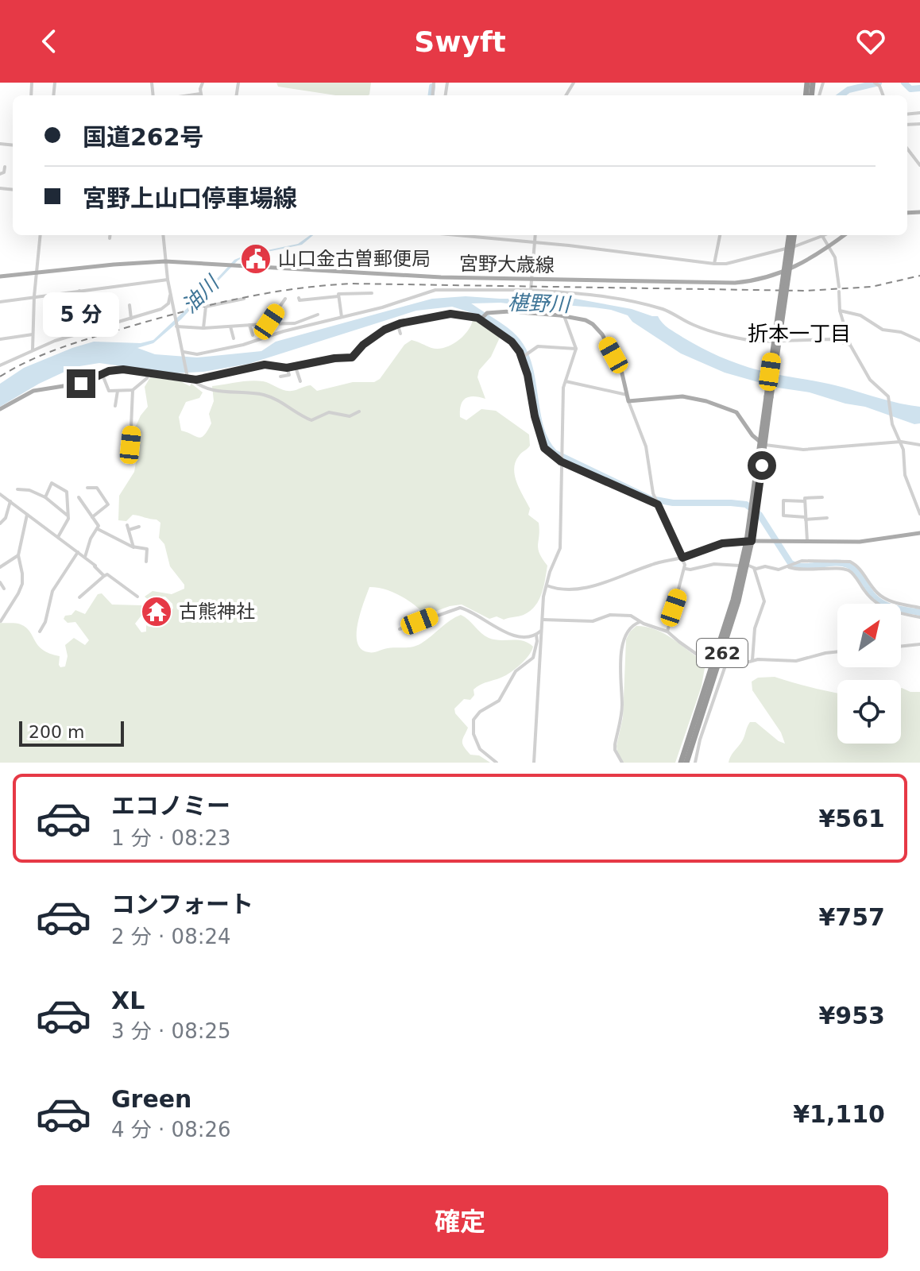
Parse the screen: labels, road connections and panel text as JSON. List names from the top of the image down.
{
  "streets": {
    "highway": ["262"],
    "main road": ["宮野大歳線"]
  },
  "districts": ["折本一丁目"],
  "water": ["油川", "椹野川"],
  "places": {
    "public building": ["山口金古曽郵便局"],
    "temple": ["古熊神社"]
  },
  "scale_bar": "200 m",
  "north": "top right",
  "page": {
    "header": "Swyft",
    "banner": ["国道262号", "宮野上山口停車場線"],
    "bubble": "5 分",
    "scale": "200 m",
    "list": [
      {
        "name": "エコノミー",
        "note": "1 分 · 08:23",
        "value": "¥561"
      },
      {
        "name": "コンフォート",
        "note": "2 分 · 08:24",
        "value": "¥757"
      },
      {
        "name": "XL",
        "note": "3 分 · 08:25",
        "value": "¥953"
      },
      {
        "name": "Green",
        "note": "4 分 · 08:26",
        "value": "¥1,110"
      }
    ],
    "buttons": "確定"
  }
}
